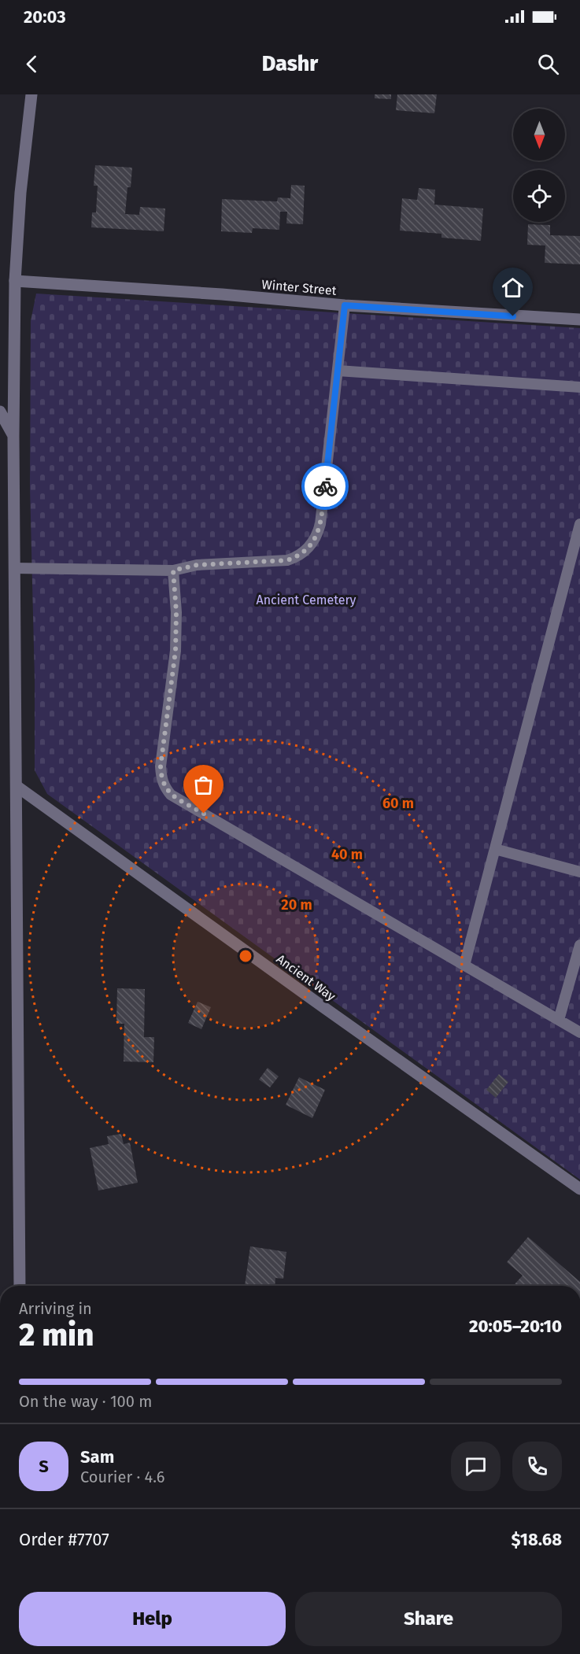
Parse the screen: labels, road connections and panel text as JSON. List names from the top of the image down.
{
  "streets": {
    "street": ["Winter Street", "Ancient Way"]
  },
  "parks": ["Ancient Cemetery"],
  "north": "bottom",
  "page": {
    "status": "20:03",
    "header": "Dashr",
    "heading": ["2 min", "Arriving in", "20:05–20:10"],
    "panel": [
      "Sam",
      "Courier · 4.6",
      "Order #7707",
      "$18.68"
    ],
    "bar": "On the way · 100 m",
    "round": "S",
    "buttons": ["Help", "Share"]
  },
  "rings": ["60 m", "40 m", "20 m"]
}
